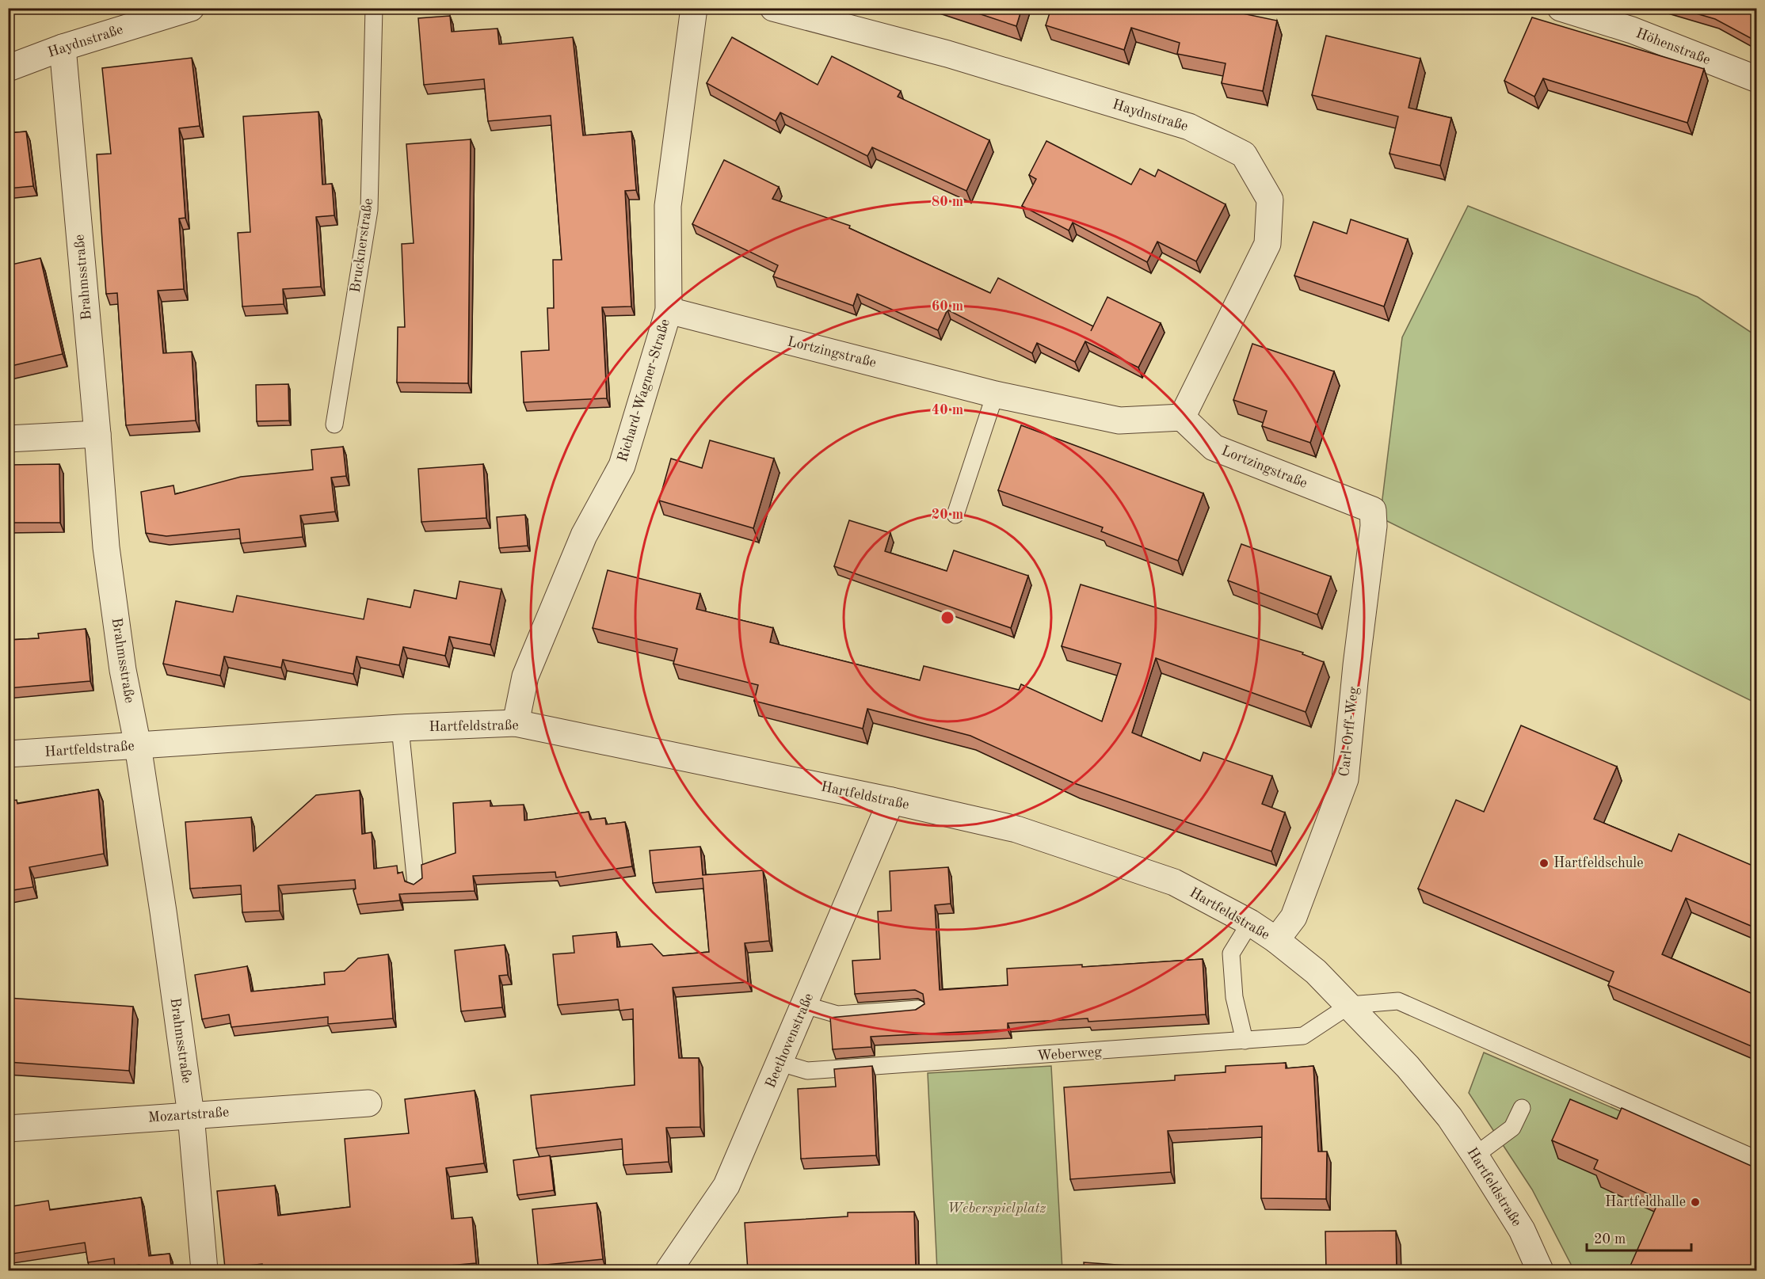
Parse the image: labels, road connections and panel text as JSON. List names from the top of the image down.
{
  "streets": {
    "street": [
      "Haydnstraße",
      "Höhenstraße",
      "Brahmsstraße",
      "Lortzingstraße",
      "Richard-Wagner-Straße",
      "Hartfeldstraße",
      "Carl-Orff-Weg",
      "Beethovenstraße",
      "Mozartstraße"
    ],
    "lane": ["Brucknerstraße", "Weberweg"]
  },
  "crossings": [
    ["Haydnstraße", "Brahmsstraße"],
    ["Haydnstraße", "Lortzingstraße"],
    ["Brahmsstraße", "Hartfeldstraße"],
    ["Brahmsstraße", "Mozartstraße"],
    ["Lortzingstraße", "Richard-Wagner-Straße"],
    ["Lortzingstraße", "Carl-Orff-Weg"],
    ["Richard-Wagner-Straße", "Hartfeldstraße"],
    ["Hartfeldstraße", "Carl-Orff-Weg"],
    ["Hartfeldstraße", "Beethovenstraße"],
    ["Hartfeldstraße", "Weberweg"],
    ["Beethovenstraße", "Weberweg"]
  ],
  "parks": ["Weberspielplatz"],
  "places": ["Hartfeldschule", "Hartfeldhalle"],
  "scale_bar": "20 m",
  "rings": [
    "80 m",
    "60 m",
    "40 m",
    "20 m"
  ]
}
